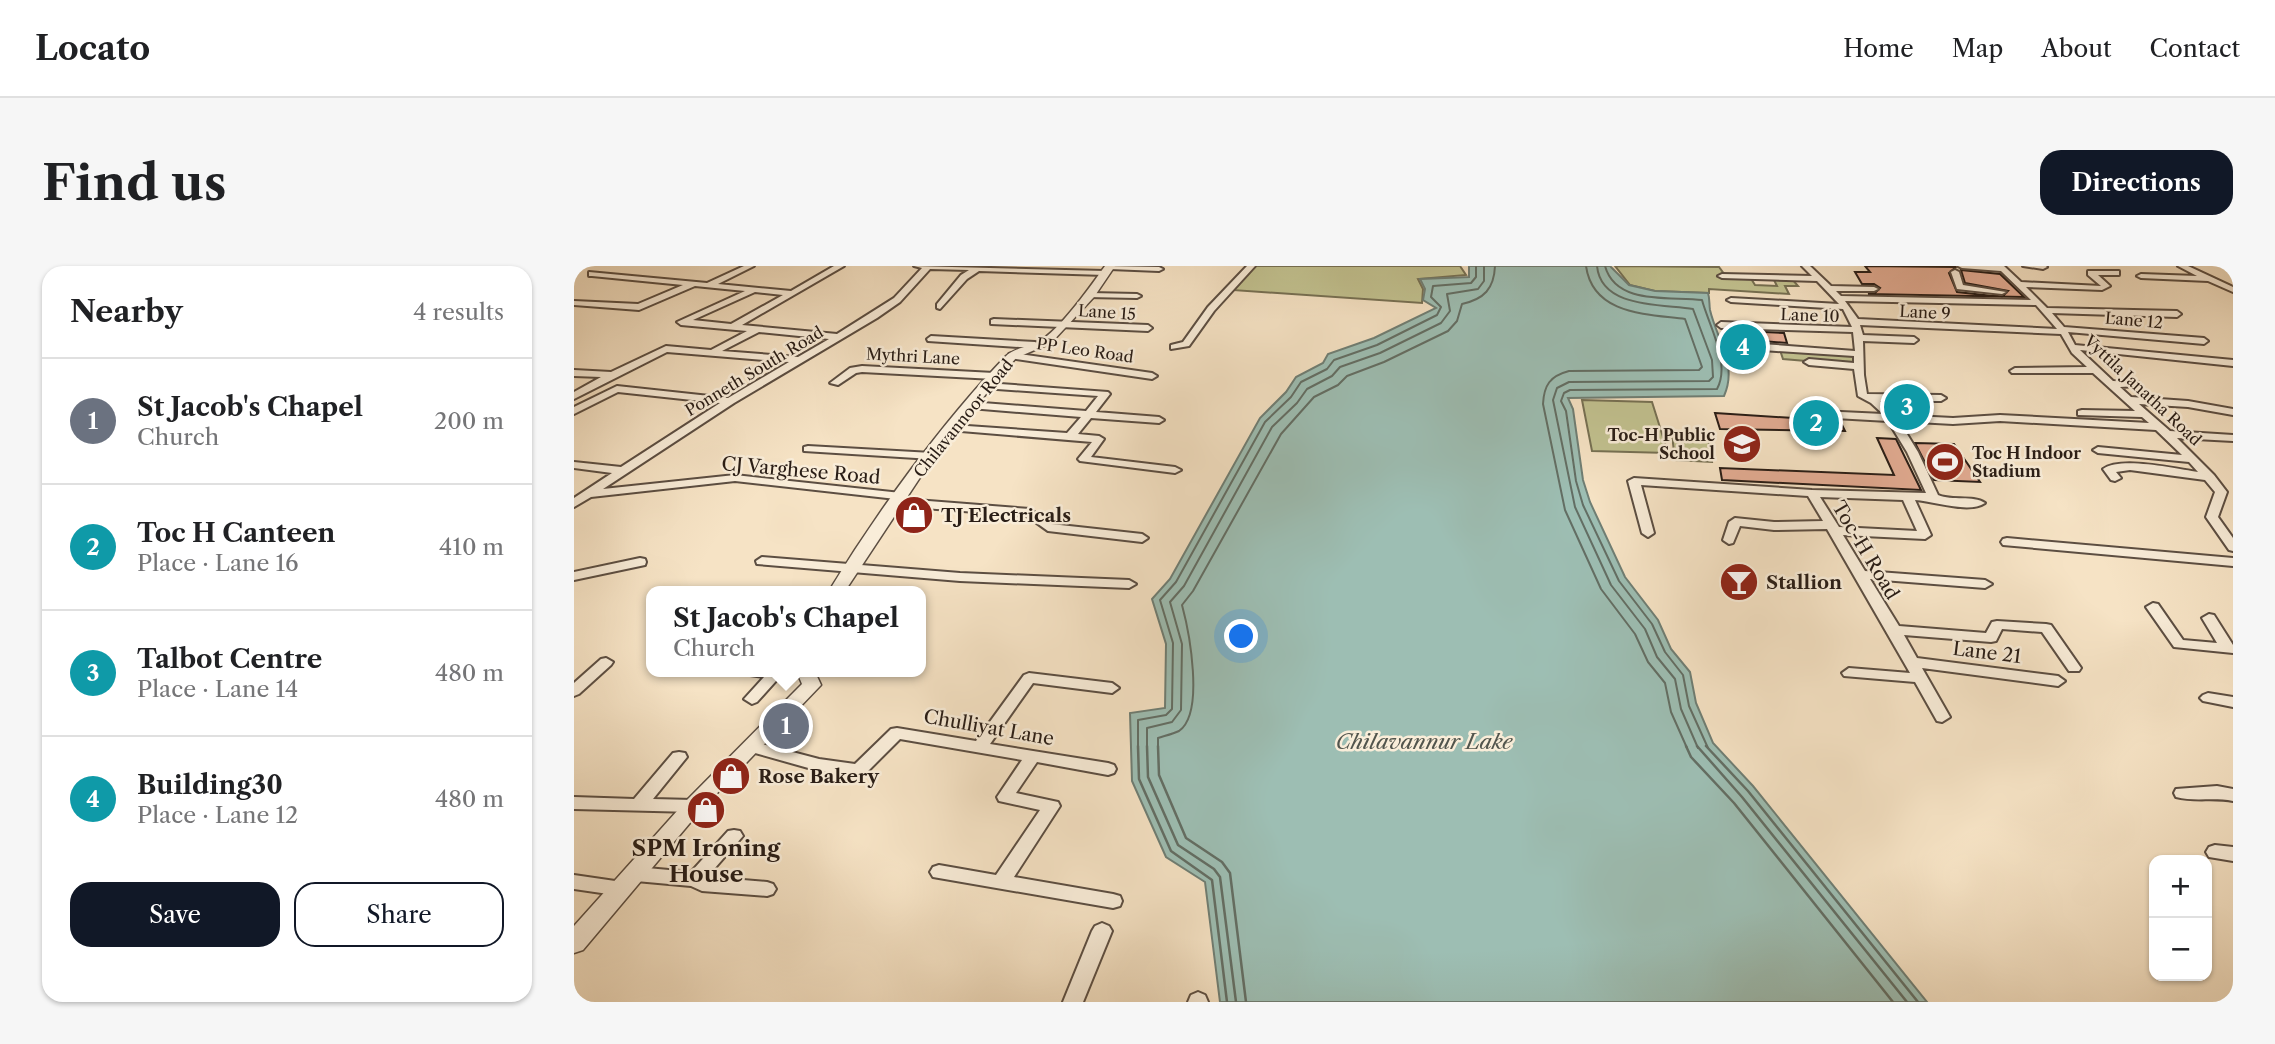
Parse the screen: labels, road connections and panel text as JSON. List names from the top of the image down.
{
  "streets": {
    "street": [
      "Lane 15",
      "Lane 9",
      "Lane 10",
      "Lane 12",
      "PP Leo Road",
      "Mythri Lane",
      "Ponneth South Road",
      "Vyttila Janatha Road",
      "Chilavannoor Road",
      "CJ Varghese Road",
      "Toc-H Road",
      "Lane 21",
      "Chulliyat Lane"
    ]
  },
  "crossings": [
    ["Lane 15", "Chilavannoor Road"],
    ["Lane 9", "Lane 10"],
    ["Lane 9", "Lane 12"],
    ["Lane 9", "Vyttila Janatha Road"],
    ["Lane 12", "Vyttila Janatha Road"],
    ["PP Leo Road", "Chilavannoor Road"],
    ["Mythri Lane", "Chilavannoor Road"],
    ["Ponneth South Road", "CJ Varghese Road"],
    ["Chilavannoor Road", "CJ Varghese Road"],
    ["Toc-H Road", "Lane 21"]
  ],
  "water": ["Chilavannur Lake"],
  "places": {
    "school or university": ["Toc-H Public School"],
    "sports": ["Toc H Indoor Stadium"],
    "shop": ["TJ Electricals", "Rose Bakery", "SPM Ironing House"],
    "bar": ["Stallion"]
  },
  "page": {
    "header": "Locato",
    "nav": [
      "Home",
      "Map",
      "About",
      "Contact"
    ],
    "buttons": [
      "Directions",
      ["Save", "Share"]
    ],
    "title": "Find us",
    "heading": ["Nearby", "4 results"],
    "pins": [
      "4",
      "3",
      "2",
      "1"
    ],
    "list": [
      {
        "mark": "1",
        "name": "St Jacob's Chapel",
        "note": "Church",
        "value": "200 m"
      },
      {
        "mark": "2",
        "name": "Toc H Canteen",
        "note": "Place · Lane 16",
        "value": "410 m"
      },
      {
        "mark": "3",
        "name": "Talbot Centre",
        "note": "Place · Lane 14",
        "value": "480 m"
      },
      {
        "mark": "4",
        "name": "Building30",
        "note": "Place · Lane 12",
        "value": "480 m"
      }
    ],
    "popup": ["St Jacob's Chapel", "Church"],
    "map_buttons": ["+", "−"]
  }
}
